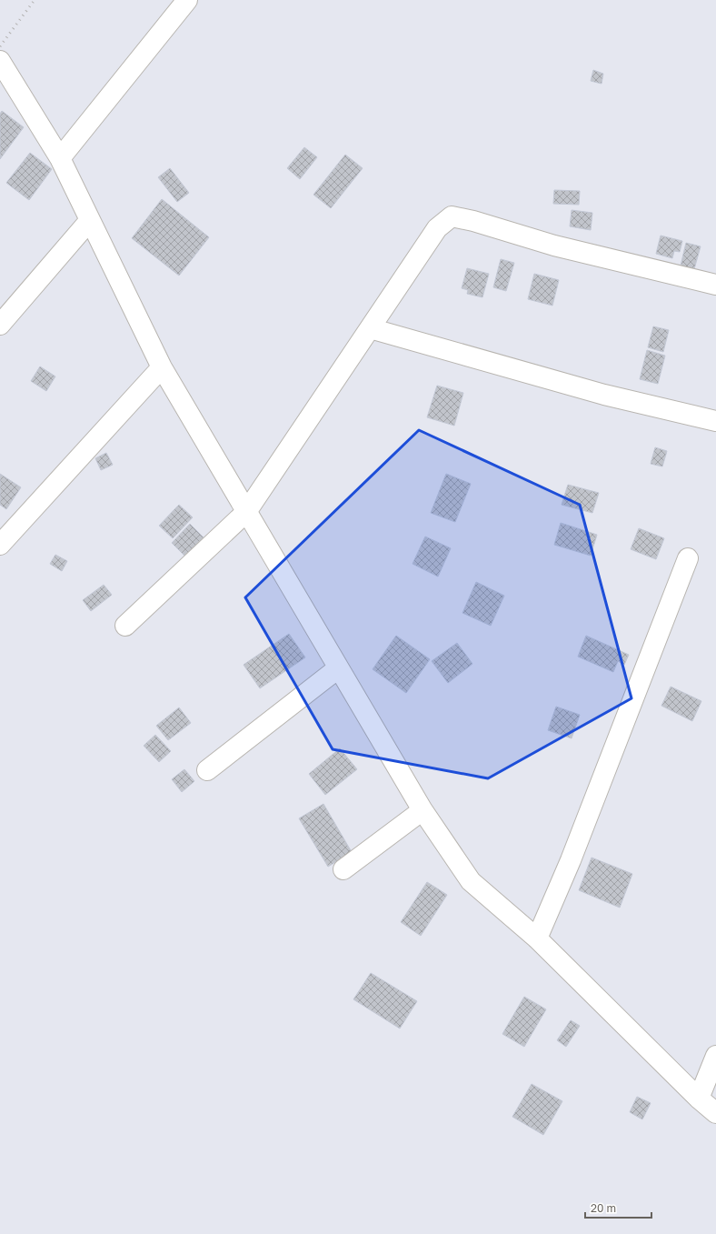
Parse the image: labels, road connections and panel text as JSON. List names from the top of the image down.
{
  "scale_bar": "20 m"
}
